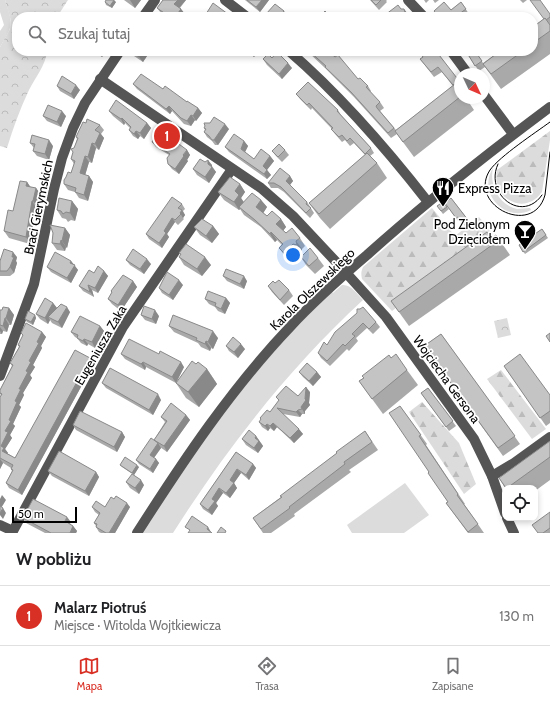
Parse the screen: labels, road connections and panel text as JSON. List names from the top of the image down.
{
  "streets": {
    "street": [
      "Braci Gierymskich",
      "Karola Olszewskiego",
      "Eugeniusza Zaka",
      "Wojciecha Gersona"
    ]
  },
  "crossings": [
    ["Braci Gierymskich", "Wojciecha Gersona"],
    ["Karola Olszewskiego", "Wojciecha Gersona"],
    ["Eugeniusza Zaka", "Wojciecha Gersona"]
  ],
  "places": {
    "restaurant": ["Express Pizza"],
    "bar": ["Pod Zielonym Dzięciołem"]
  },
  "scale_bar": "50 m",
  "north": "bottom right",
  "page": {
    "search": "Szukaj tutaj",
    "pins": "1",
    "scale": "50 m",
    "heading": "W pobliżu",
    "list": [
      {
        "mark": "1",
        "name": "Malarz Piotruś",
        "note": "Miejsce · Witolda Wojtkiewicza",
        "value": "130 m"
      }
    ],
    "nav": ["Mapa", "Trasa", "Zapisane"]
  }
}
